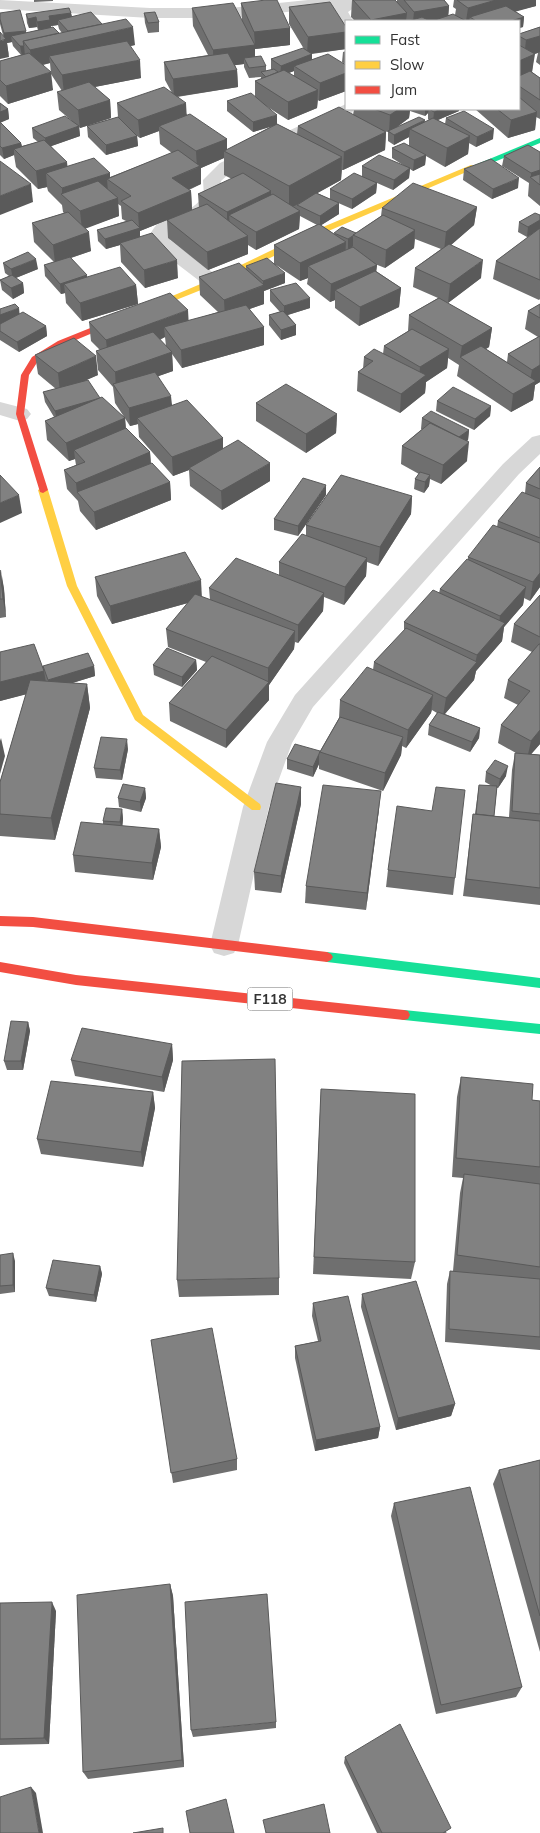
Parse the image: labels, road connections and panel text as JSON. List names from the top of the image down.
{
  "streets": {
    "street": ["F118"]
  },
  "legend": ["Fast", "Slow", "Jam"]
}
